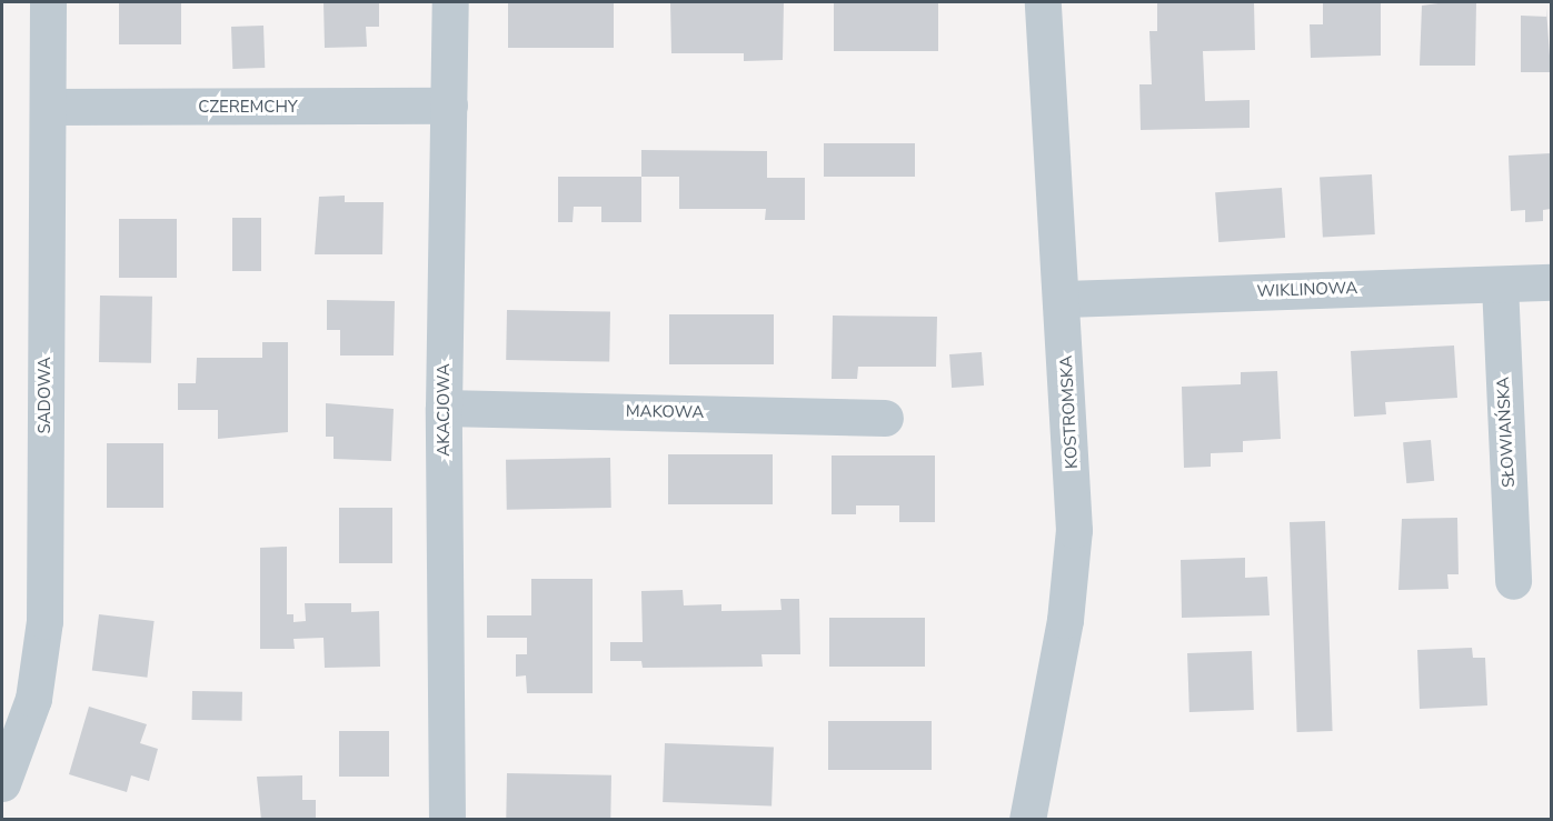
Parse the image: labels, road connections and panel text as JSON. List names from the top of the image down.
{
  "streets": {
    "street": [
      "CZEREMCHY",
      "WIKLINOWA",
      "SADOWA",
      "AKACJOWA",
      "MAKOWA",
      "KOSTROMSKA",
      "SŁOWIAŃSKA"
    ]
  },
  "crossings": [
    ["CZEREMCHY", "SADOWA"],
    ["CZEREMCHY", "AKACJOWA"],
    ["WIKLINOWA", "KOSTROMSKA"],
    ["WIKLINOWA", "SŁOWIAŃSKA"],
    ["AKACJOWA", "MAKOWA"]
  ]
}
